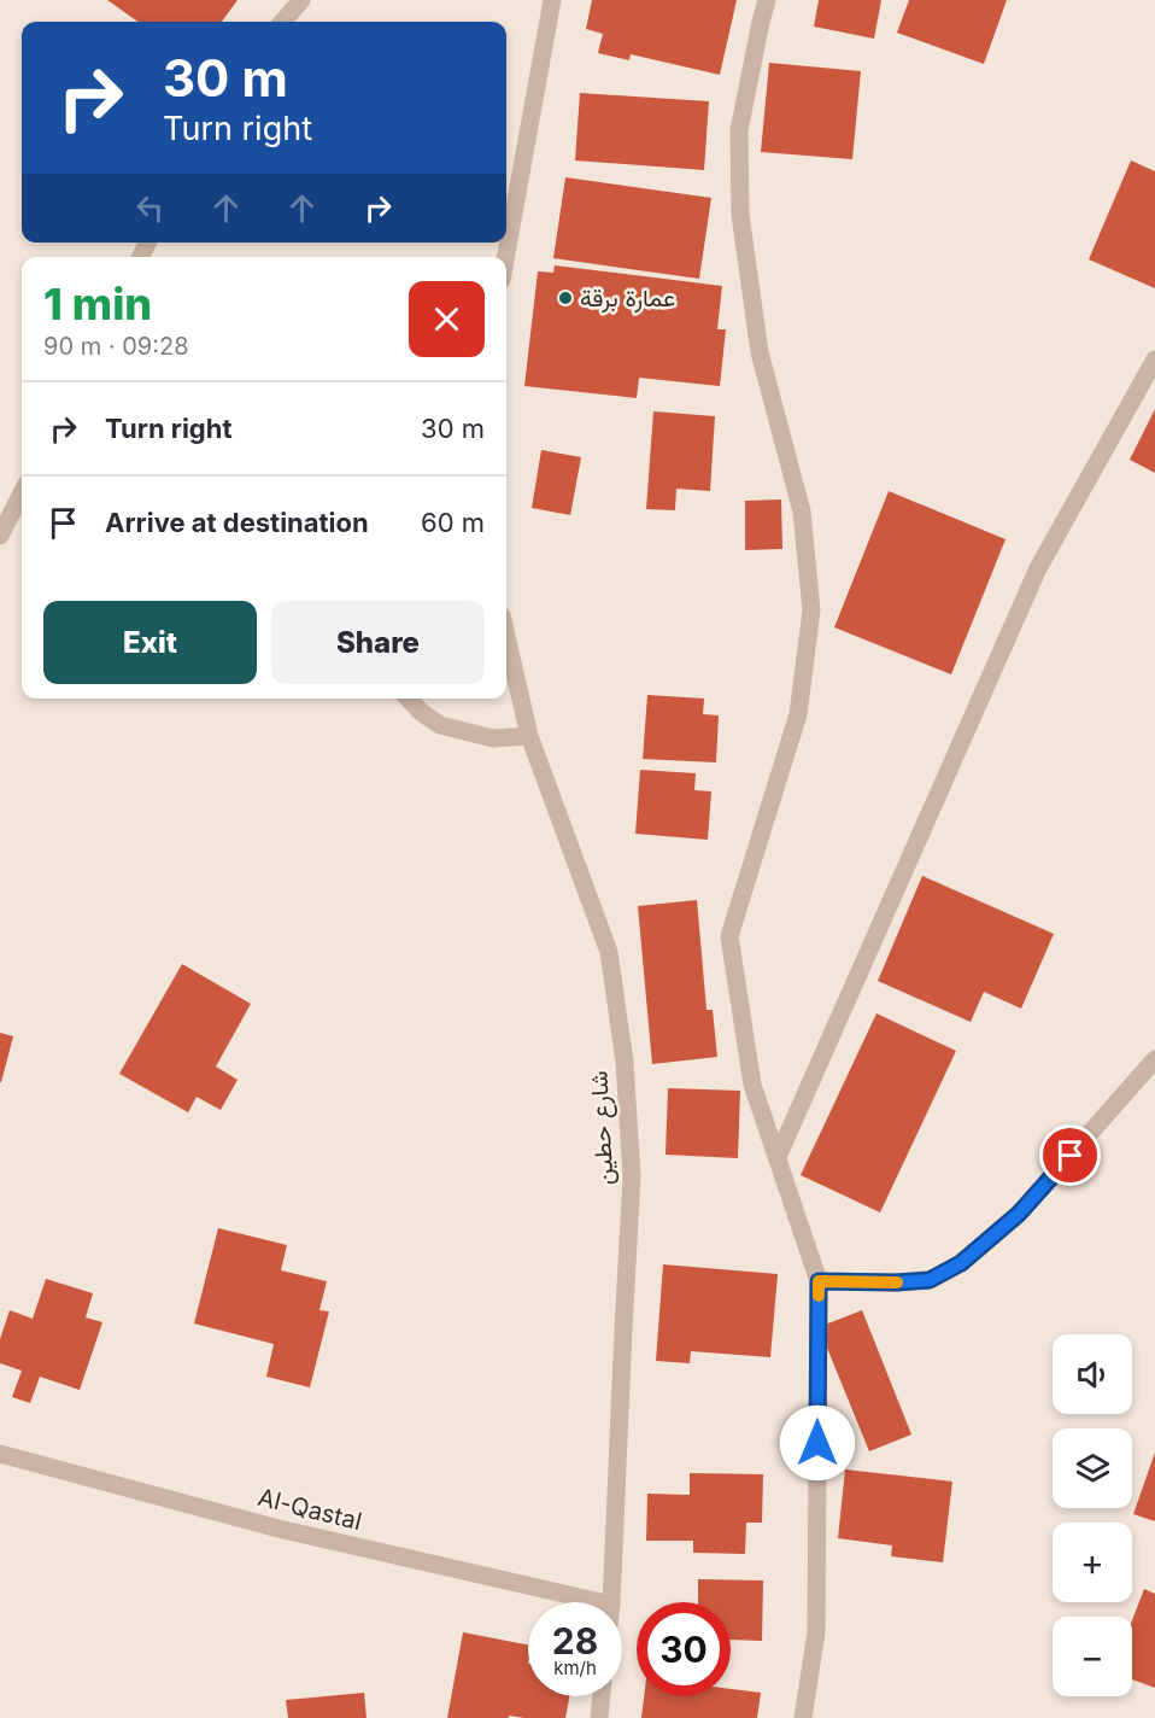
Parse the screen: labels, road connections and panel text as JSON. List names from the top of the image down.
{
  "streets": {
    "street": ["شارع حطين", "Al-Qastal"]
  },
  "places": ["عمارة برقة"],
  "page": {
    "turn": ["30 m", "Turn right"],
    "heading": ["1 min", "90 m · 09:28"],
    "list": [
      {
        "name": "Turn right",
        "value": "30 m"
      },
      {
        "name": "Arrive at destination",
        "value": "60 m"
      }
    ],
    "buttons": ["Exit", "Share"],
    "map_buttons": ["+", "−"],
    "speed": "28 km/h",
    "limit": "30"
  }
}
